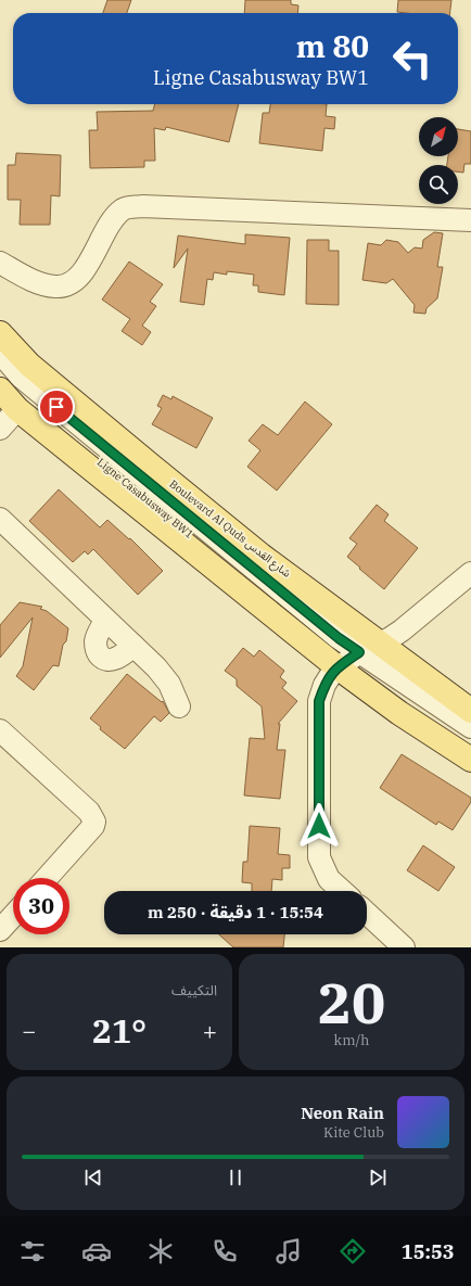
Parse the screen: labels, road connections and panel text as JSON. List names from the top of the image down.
{
  "streets": {
    "main road": ["Boulevard Al Quds شارع القدس"],
    "street": ["Ligne Casabusway BW1"]
  },
  "crossings": [
    ["Ligne Casabusway BW1", "Boulevard Al Quds شارع القدس"]
  ],
  "north": "top right",
  "page": {
    "turn": ["80 m", "Ligne Casabusway BW1"],
    "limit": "30",
    "trip": "15:54 · 1 دقيقة · 250 m",
    "tile": [
      ["20", "km/h"],
      "التكييف"
    ],
    "heat": ["−", "21°", "+"],
    "song": ["Neon Rain", "Kite Club"],
    "tabs": "15:53"
  }
}
